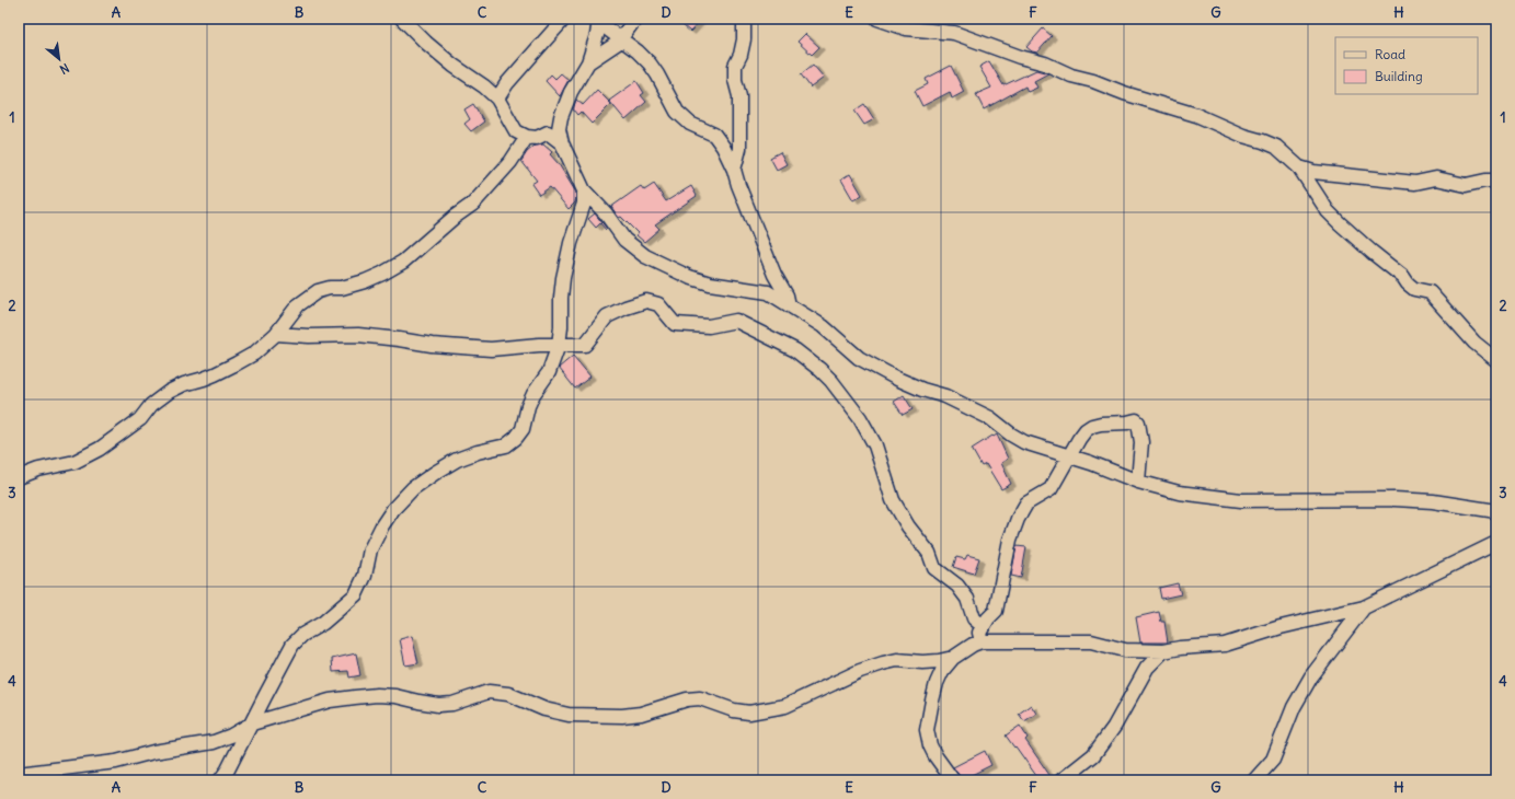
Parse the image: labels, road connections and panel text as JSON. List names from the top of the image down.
{
  "legend": ["Road", "Building"],
  "north": "bottom right",
  "grid": {
    "columns": [
      "A",
      "B",
      "C",
      "D",
      "E",
      "F",
      "G",
      "H"
    ],
    "rows": [
      "1",
      "2",
      "3",
      "4"
    ]
  }
}
